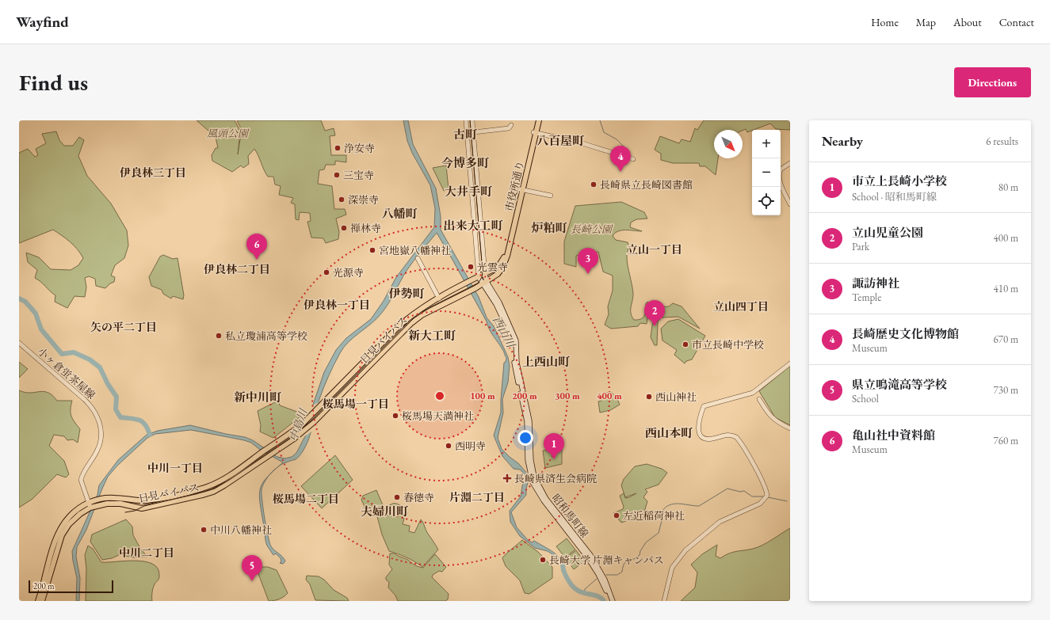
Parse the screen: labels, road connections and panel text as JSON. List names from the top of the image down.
{
  "streets": {
    "highway": ["市役所通り", "日見バイパス"],
    "main road": ["昭和馬町線"],
    "street": ["小ヶ倉蛍茶屋線"]
  },
  "crossings": [
    ["市役所通り", "日見バイパス"],
    ["市役所通り", "昭和馬町線"],
    ["日見バイパス", "小ヶ倉蛍茶屋線"],
    ["日見バイパス", "昭和馬町線"]
  ],
  "districts": [
    "古町",
    "八百屋町",
    "今博多町",
    "伊良林三丁目",
    "大井手町",
    "八幡町",
    "出来大工町",
    "炉粕町",
    "立山一丁目",
    "伊良林二丁目",
    "伊勢町",
    "伊良林一丁目",
    "立山四丁目",
    "矢の平二丁目",
    "新大工町",
    "上西山町",
    "新中川町",
    "桜馬場一丁目",
    "西山本町",
    "中川一丁目",
    "片淵二丁目",
    "桜馬場二丁目",
    "夫婦川町",
    "中川二丁目"
  ],
  "water": ["西山川", "中島川"],
  "parks": ["風頭公園", "長崎公園"],
  "places": {
    "other": [
      "浄安寺",
      "三宝寺",
      "長崎県立長崎図書館",
      "深崇寺",
      "禅林寺",
      "宮地嶽八幡神社",
      "光雲寺",
      "光源寺",
      "私立瓊浦高等学校",
      "市立長崎中学校",
      "西山神社",
      "桜馬場天満神社",
      "西明寺",
      "春徳寺",
      "左近稲荷神社",
      "中川八幡神社",
      "長崎大学 片淵キャンパス"
    ],
    "health": ["長崎県済生会病院"]
  },
  "scale_bar": "200 m",
  "north": "bottom right",
  "page": {
    "header": "Wayfind",
    "nav": [
      "Home",
      "Map",
      "About",
      "Contact"
    ],
    "buttons": "Directions",
    "title": "Find us",
    "heading": ["Nearby", "6 results"],
    "map_buttons": ["+", "−"],
    "pins": [
      "4",
      "6",
      "3",
      "2",
      "1",
      "5"
    ],
    "list": [
      {
        "mark": "1",
        "name": "市立上長崎小学校",
        "note": "School · 昭和馬町線",
        "value": "80 m"
      },
      {
        "mark": "2",
        "name": "立山児童公園",
        "note": "Park",
        "value": "400 m"
      },
      {
        "mark": "3",
        "name": "諏訪神社",
        "note": "Temple",
        "value": "410 m"
      },
      {
        "mark": "4",
        "name": "長崎歴史文化博物館",
        "note": "Museum",
        "value": "670 m"
      },
      {
        "mark": "5",
        "name": "県立鳴滝高等学校",
        "note": "School",
        "value": "730 m"
      },
      {
        "mark": "6",
        "name": "亀山社中資料館",
        "note": "Museum",
        "value": "760 m"
      }
    ],
    "scale": "200 m"
  },
  "rings": [
    "100 m",
    "200 m",
    "300 m",
    "400 m"
  ]
}
